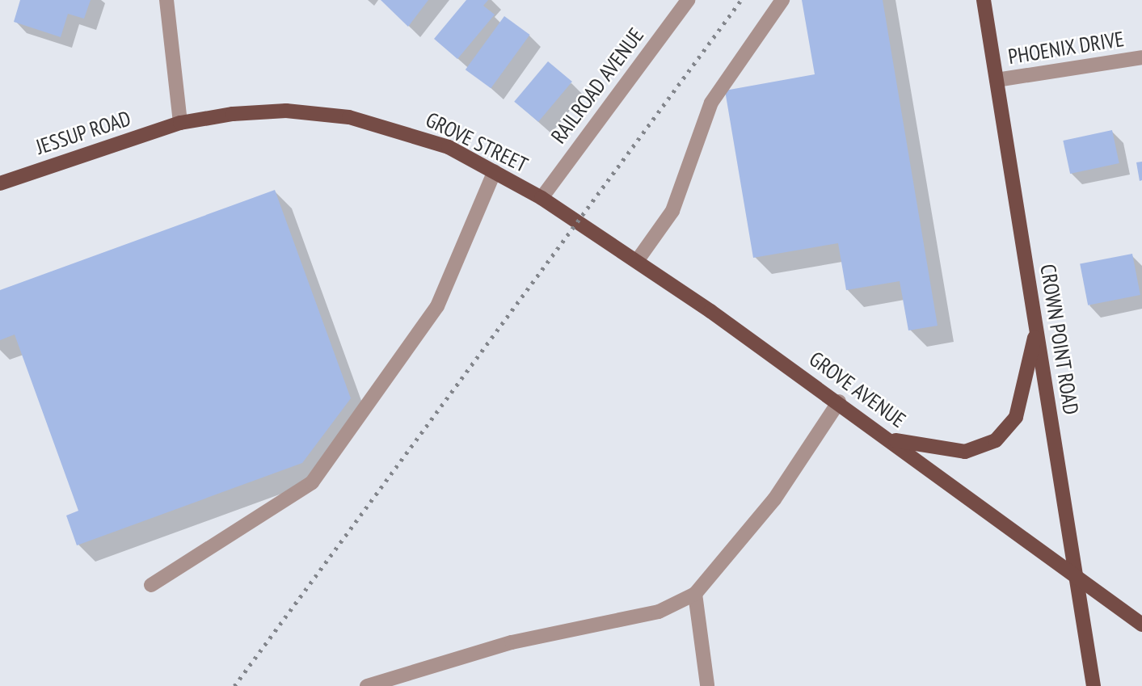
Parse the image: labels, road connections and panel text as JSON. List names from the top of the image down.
{
  "streets": {
    "main road": [
      "JESSUP ROAD",
      "GROVE STREET",
      "CROWN POINT ROAD",
      "GROVE AVENUE"
    ],
    "street": ["PHOENIX DRIVE", "RAILROAD AVENUE"]
  },
  "crossings": [
    ["PHOENIX DRIVE", "CROWN POINT ROAD"],
    ["RAILROAD AVENUE", "GROVE STREET"],
    ["RAILROAD AVENUE", "GROVE AVENUE"],
    ["JESSUP ROAD", "GROVE STREET"],
    ["GROVE STREET", "GROVE AVENUE"],
    ["CROWN POINT ROAD", "GROVE AVENUE"]
  ]
}
